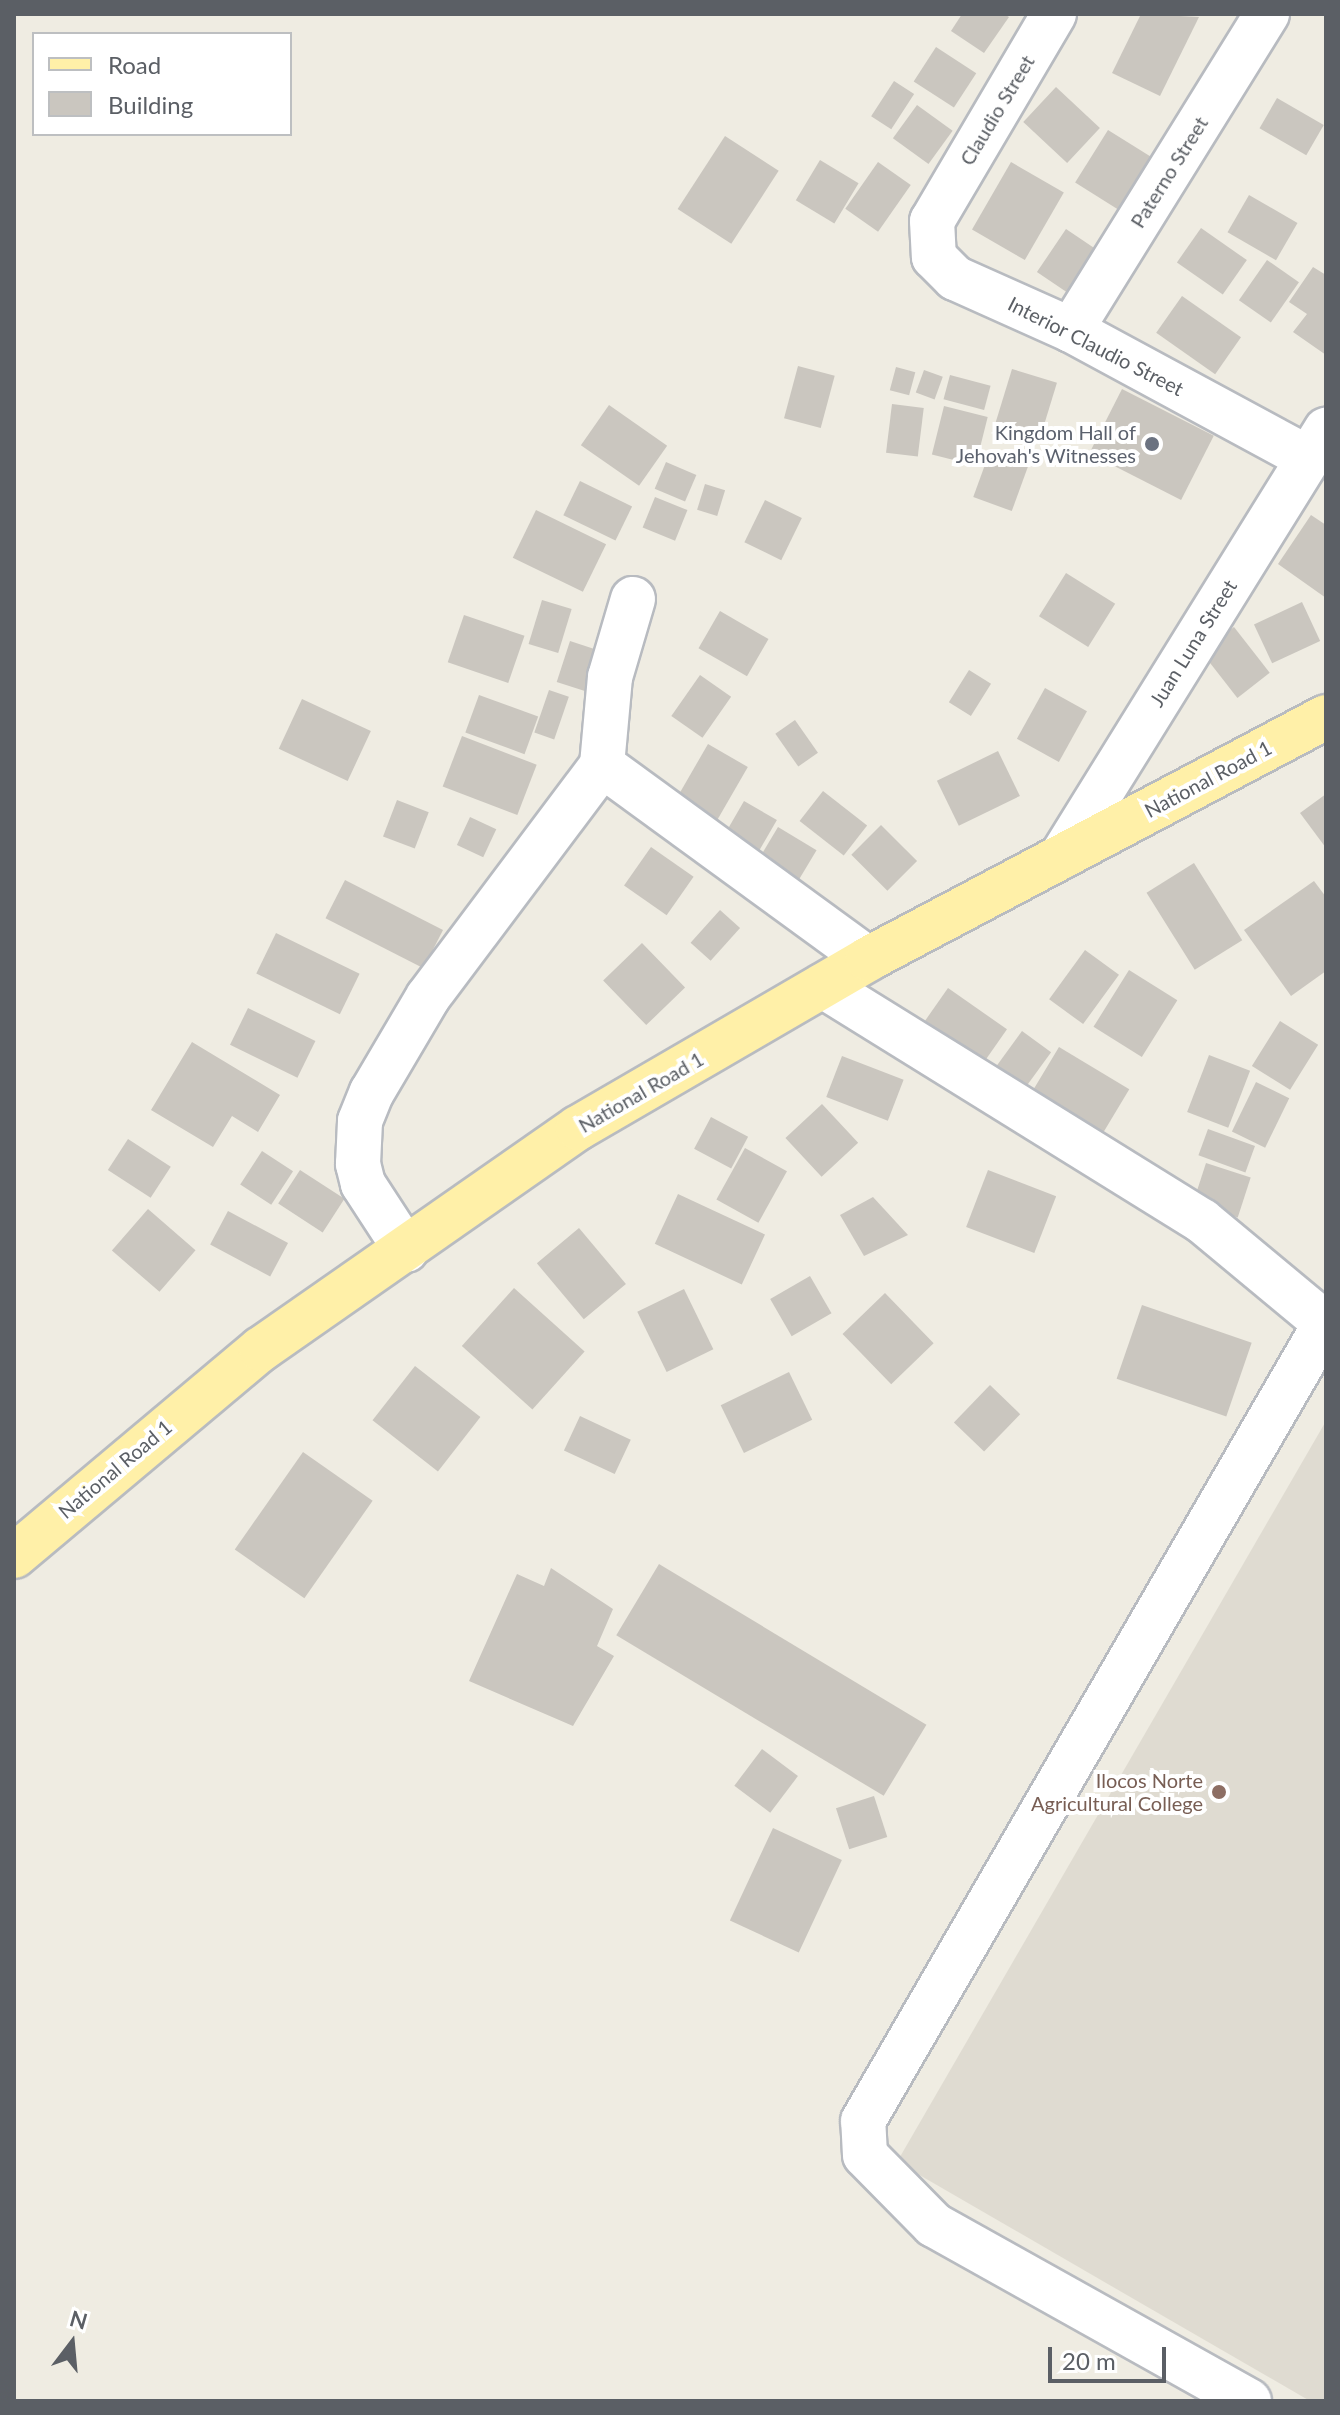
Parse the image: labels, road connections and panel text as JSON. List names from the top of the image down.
{
  "streets": {
    "main road": ["National Road 1"],
    "street": [
      "Claudio Street",
      "Paterno Street",
      "Interior Claudio Street",
      "Juan Luna Street"
    ]
  },
  "crossings": [
    ["Claudio Street", "Interior Claudio Street"],
    ["Paterno Street", "Interior Claudio Street"],
    ["Interior Claudio Street", "Juan Luna Street"],
    ["Juan Luna Street", "National Road 1"]
  ],
  "places": ["Kingdom Hall of Jehovah's Witnesses", "Ilocos Norte Agricultural College"],
  "legend": ["Road", "Building"],
  "scale_bar": "20 m",
  "north": "top"
}
